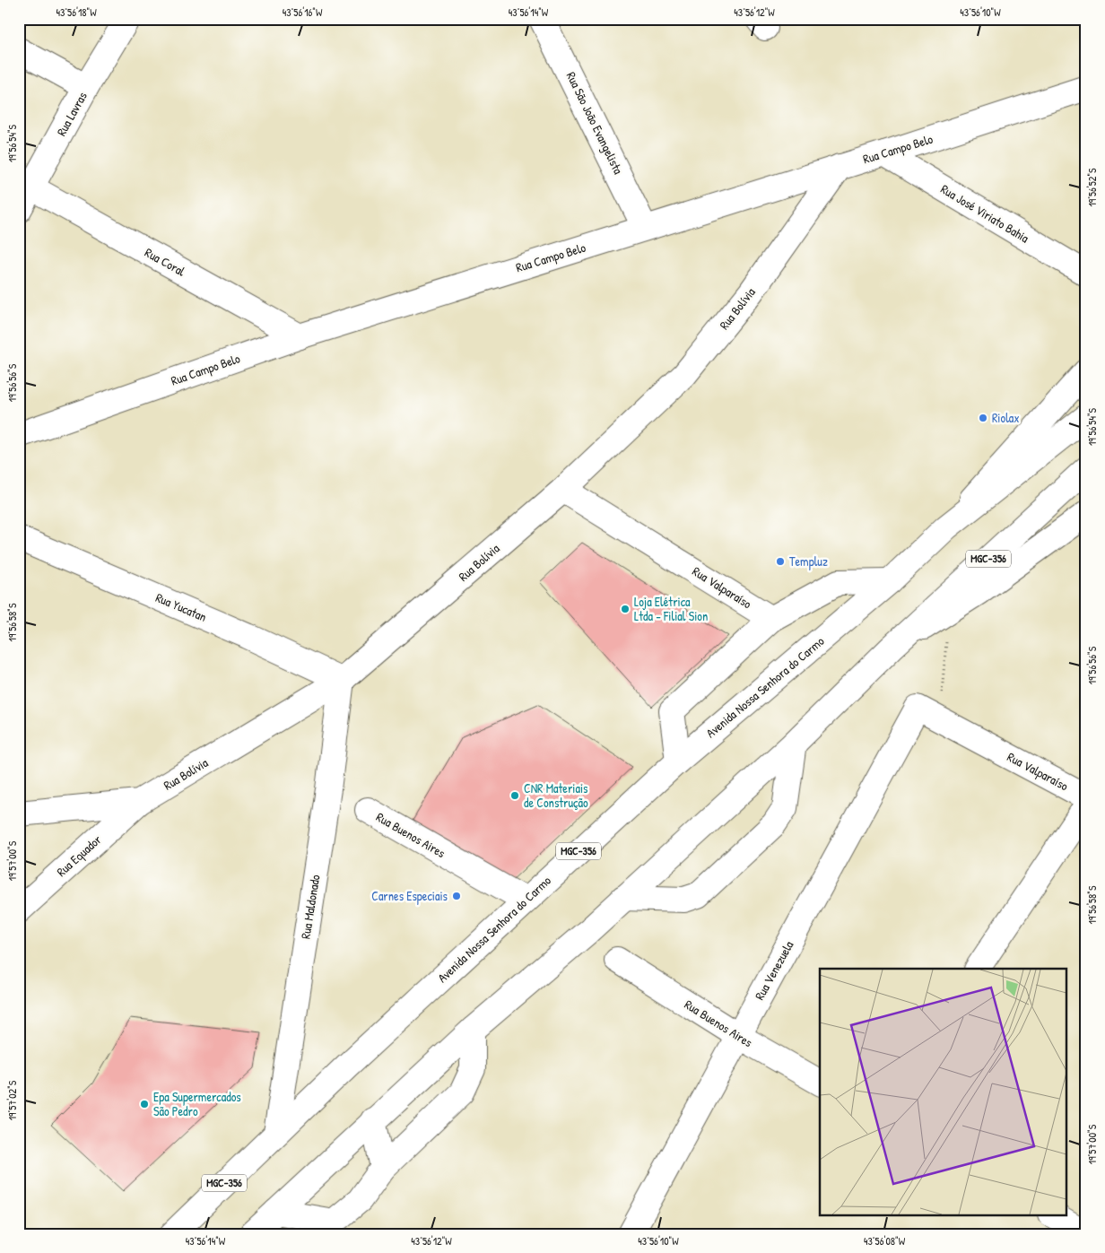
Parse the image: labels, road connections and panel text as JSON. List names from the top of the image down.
{
  "streets": {
    "street": [
      "Rua Lavras",
      "Rua São João Evangelista",
      "Rua Campo Belo",
      "Rua José Viriato Bahia",
      "Rua Coral",
      "Rua Bolívia",
      "MGC-356",
      "Rua Valparaíso",
      "Rua Yucatan",
      "Avenida Nossa Senhora do Carmo",
      "Rua Buenos Aires",
      "Rua Equador",
      "Rua Maldonado",
      "Rua Venezuela"
    ]
  },
  "crossings": [
    ["Rua Lavras", "Rua Coral"],
    ["Rua São João Evangelista", "Rua Campo Belo"],
    ["Rua Campo Belo", "Rua José Viriato Bahia"],
    ["Rua Campo Belo", "Rua Coral"],
    ["Rua Campo Belo", "Rua Bolívia"],
    ["Rua Bolívia", "Rua Valparaíso"],
    ["Rua Bolívia", "Rua Yucatan"],
    ["Rua Bolívia", "Rua Equador"],
    ["Rua Bolívia", "Rua Maldonado"],
    ["Rua Valparaíso", "Rua Venezuela"],
    ["Rua Yucatan", "Rua Maldonado"],
    ["Avenida Nossa Senhora do Carmo", "Rua Buenos Aires"],
    ["Avenida Nossa Senhora do Carmo", "Rua Maldonado"],
    ["Rua Buenos Aires", "Rua Venezuela"]
  ],
  "places": [
    "Riolax",
    "Templuz",
    "Loja Elétrica Ltda - Filial Sion",
    "CNR Materiais de Construção",
    "Carnes Especiais",
    "Epa Supermercados São Pedro"
  ],
  "coordinates": [
    "43°56'18\"W",
    "43°56'16\"W",
    "43°56'14\"W",
    "43°56'12\"W",
    "43°56'10\"W",
    "19°56'54\"S",
    "19°56'52\"S",
    "19°56'56\"S",
    "19°56'58\"S",
    "19°57'00\"S",
    "19°57'02\"S",
    "43°56'08\"W"
  ]
}
